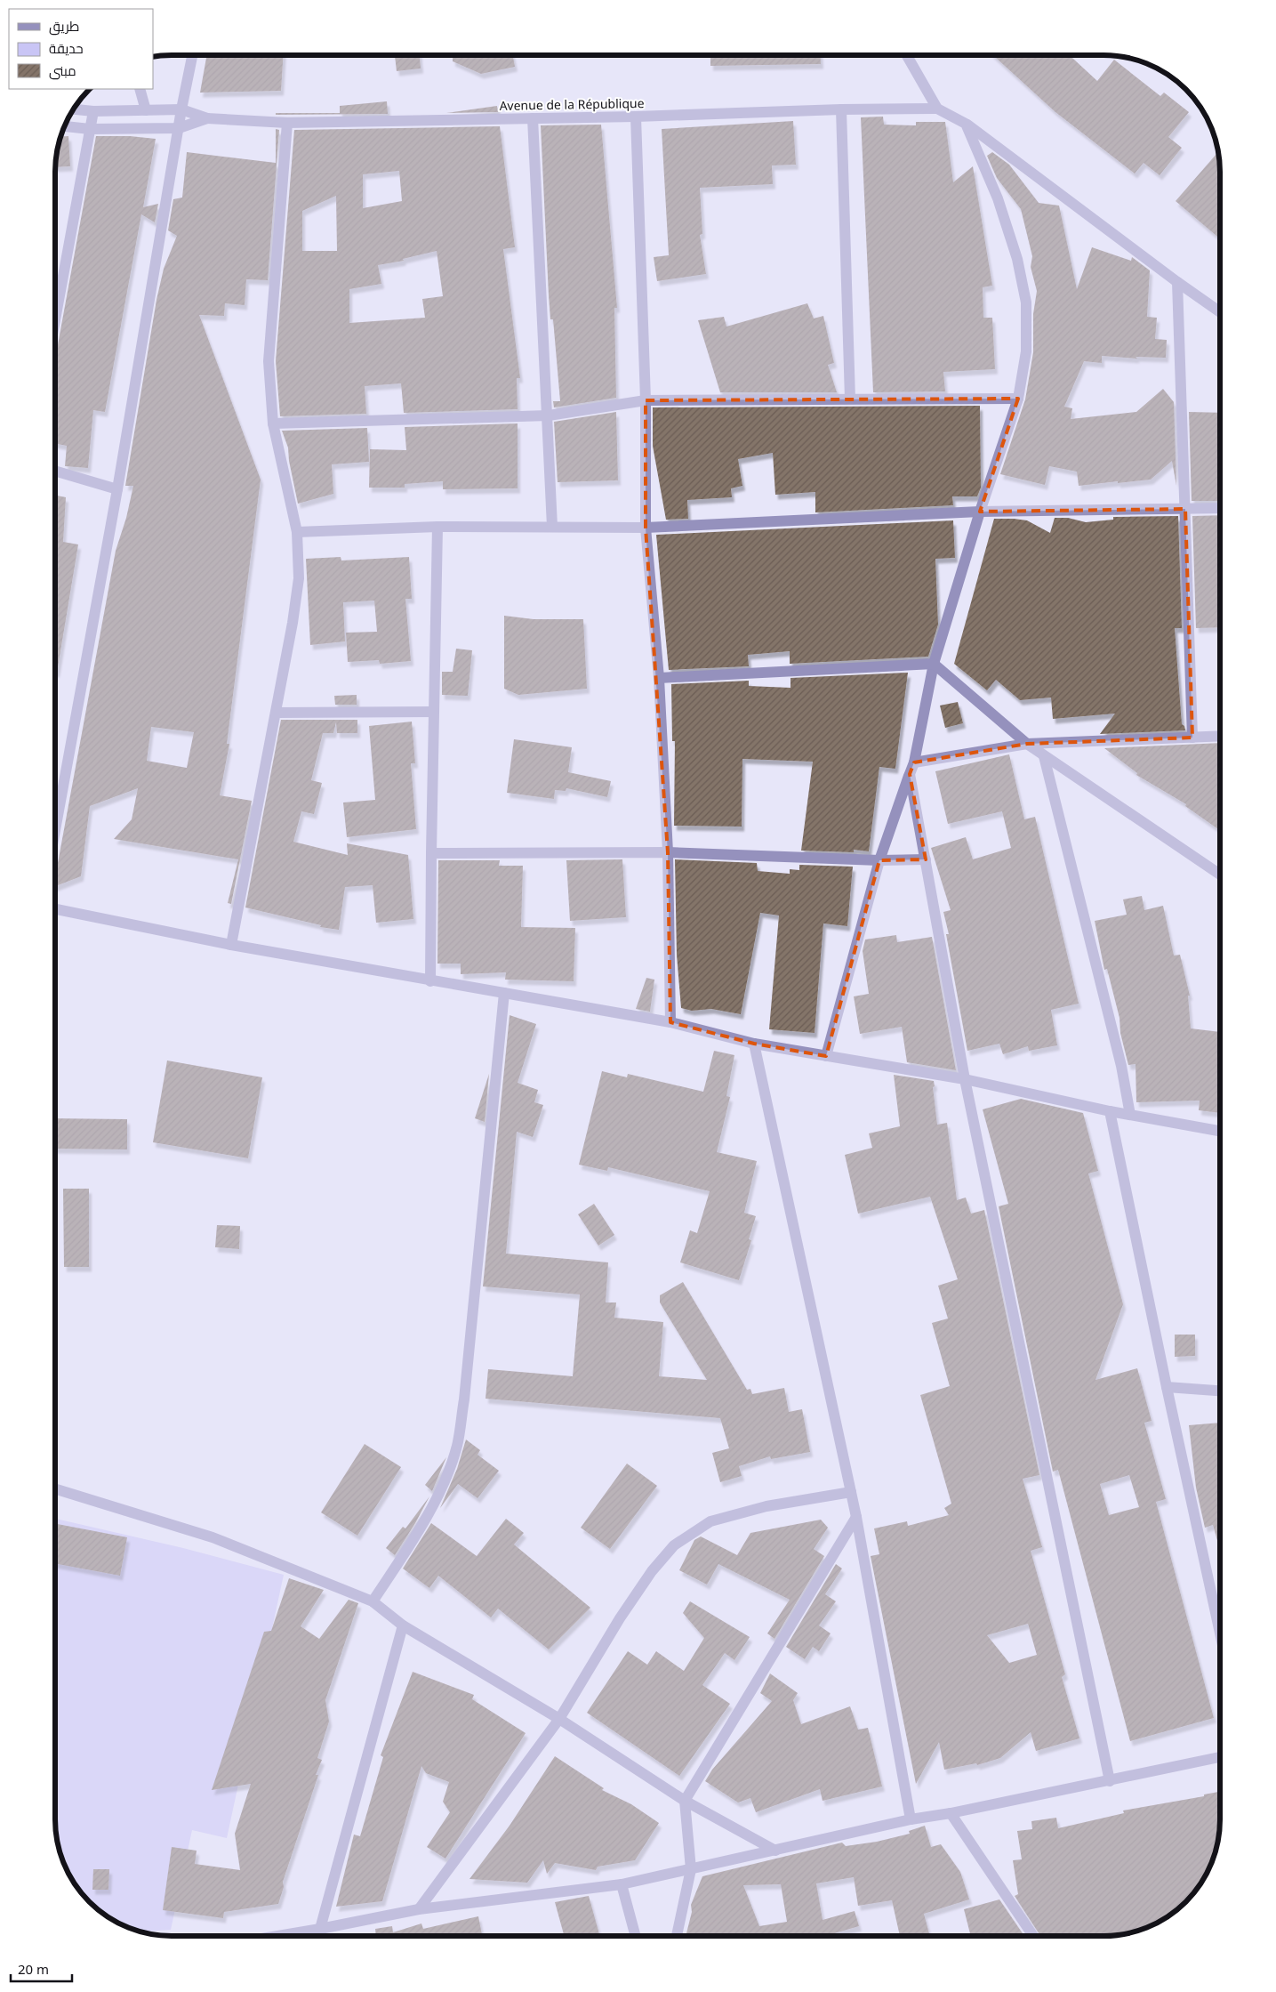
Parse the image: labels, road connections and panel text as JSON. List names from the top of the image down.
{
  "streets": {
    "street": ["Avenue de la République"]
  },
  "legend": ["طريق", "حديقة", "مبنى"],
  "scale_bar": "20 m"
}
